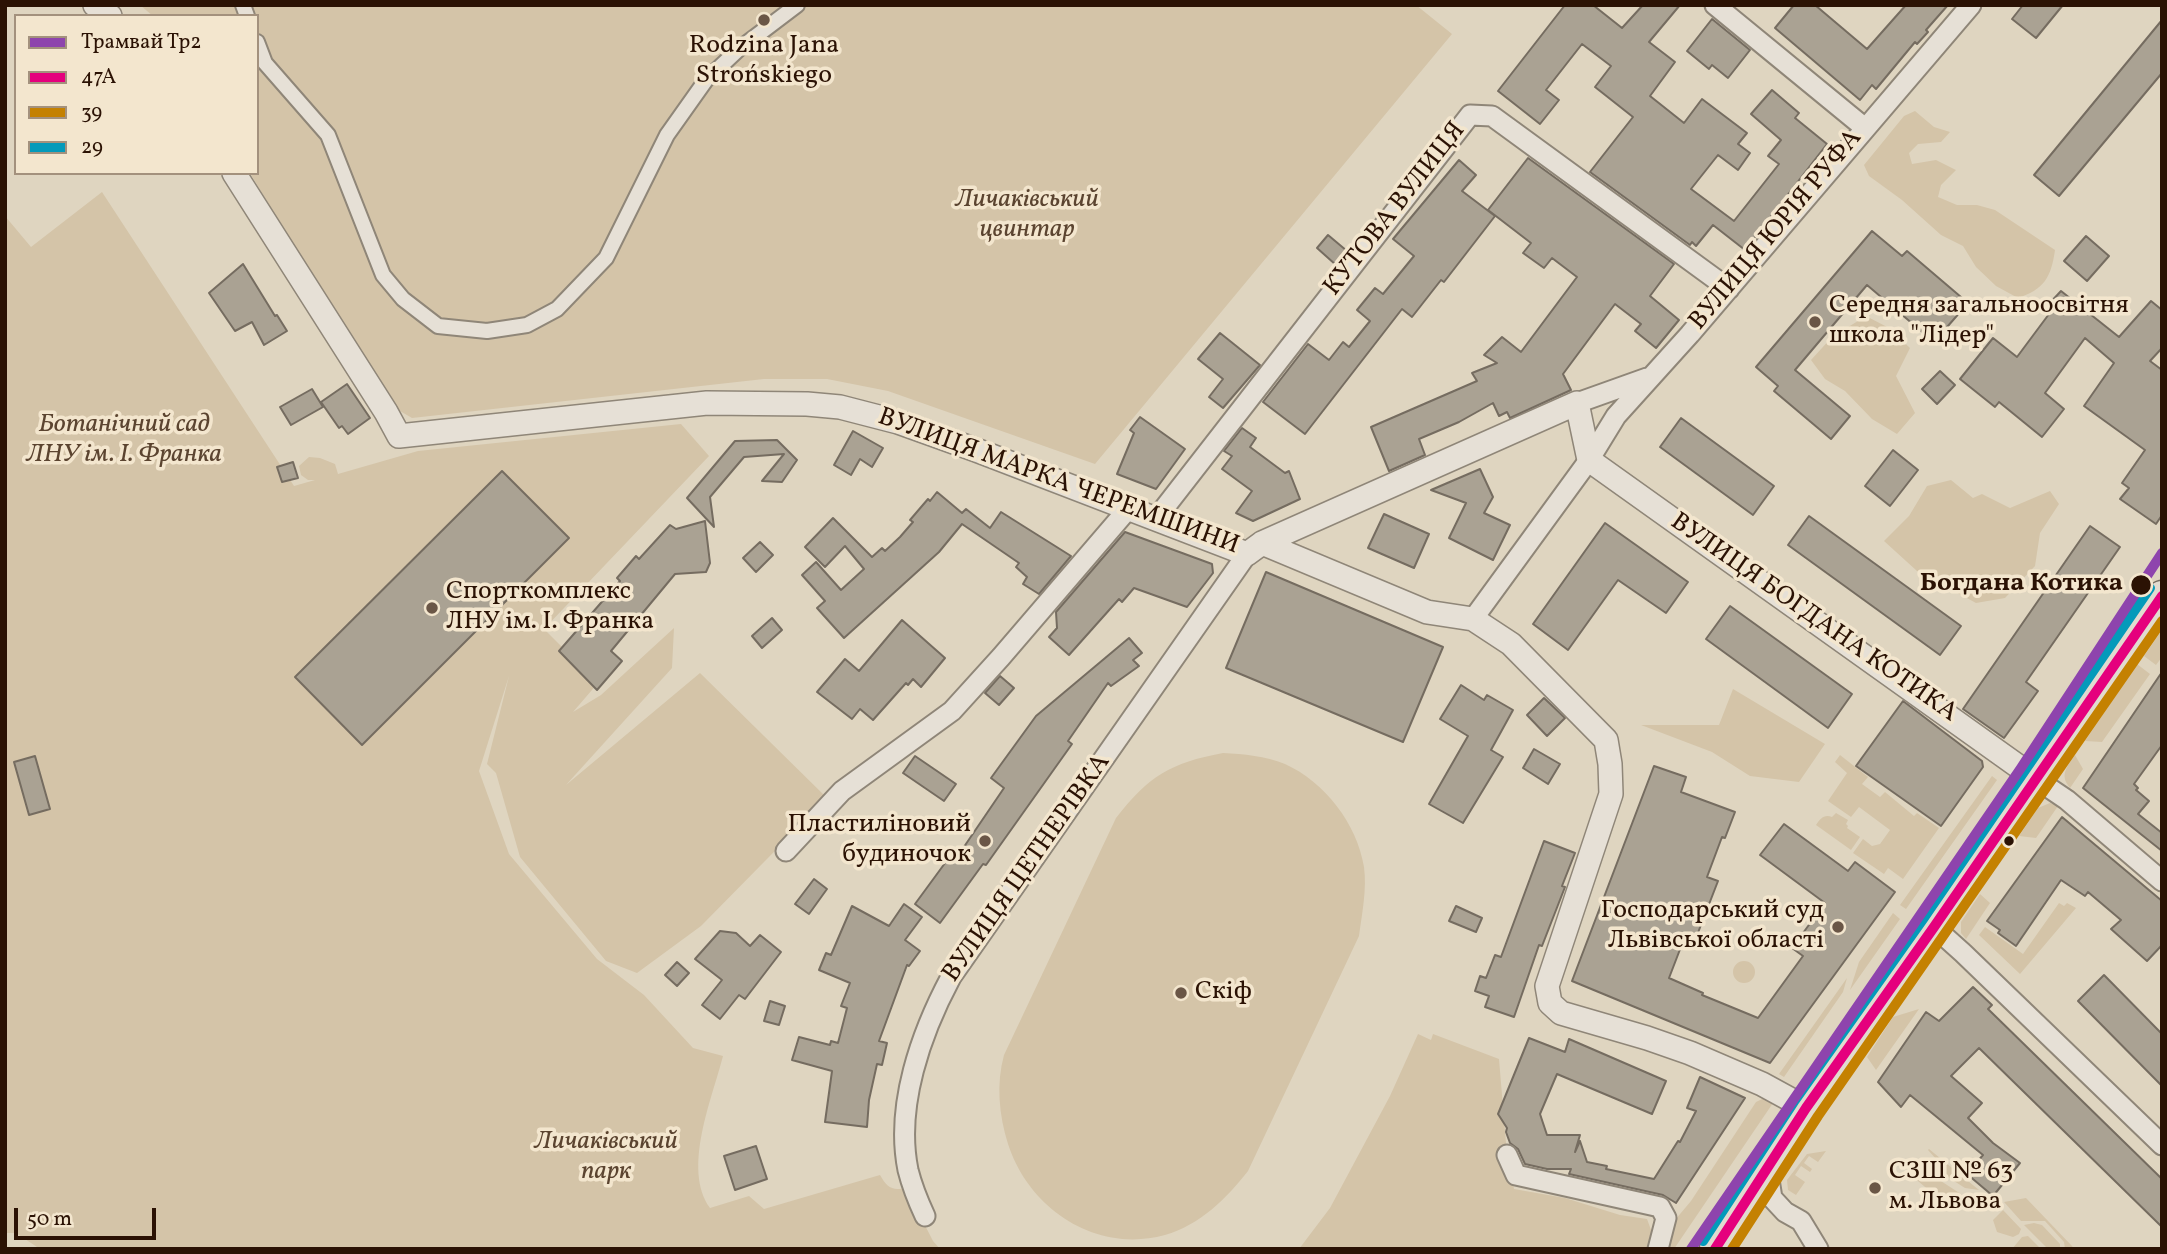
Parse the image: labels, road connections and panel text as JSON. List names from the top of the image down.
{
  "streets": {
    "street": [
      "КУТОВА ВУЛИЦЯ",
      "ВУЛИЦЯ ЮРІЯ РУФА",
      "ВУЛИЦЯ МАРКА ЧЕРЕМШИНИ",
      "ВУЛИЦЯ БОГДАНА КОТИКА",
      "ВУЛИЦЯ ЦЕТНЕРІВКА"
    ]
  },
  "crossings": [
    ["КУТОВА ВУЛИЦЯ", "ВУЛИЦЯ ЮРІЯ РУФА"],
    ["КУТОВА ВУЛИЦЯ", "ВУЛИЦЯ МАРКА ЧЕРЕМШИНИ"],
    ["ВУЛИЦЯ ЮРІЯ РУФА", "ВУЛИЦЯ МАРКА ЧЕРЕМШИНИ"],
    ["ВУЛИЦЯ ЮРІЯ РУФА", "ВУЛИЦЯ БОГДАНА КОТИКА"],
    ["ВУЛИЦЯ МАРКА ЧЕРЕМШИНИ", "ВУЛИЦЯ ЦЕТНЕРІВКА"]
  ],
  "parks": ["Личаківський цвинтар", "Ботанічний сад ЛНУ ім. І. Франка", "Личаківський парк"],
  "places": [
    "Rodzina Jana Strońskiego",
    "Середня загальноосвітня школа \"Лідер\"",
    "Богдана Котика",
    "Спорткомплекс ЛНУ ім. І. Франка",
    "Пластиліновий будиночок",
    "Господарський суд Львівської області",
    "Скіф",
    "СЗШ № 63 м. Львова"
  ],
  "lines": [
    "tram line Тр2",
    "transit line 29",
    "transit line 47А",
    "transit line 39"
  ],
  "legend": [
    "Трамвай Тр2",
    "47А",
    "39",
    "29"
  ],
  "scale_bar": "50 m"
}
